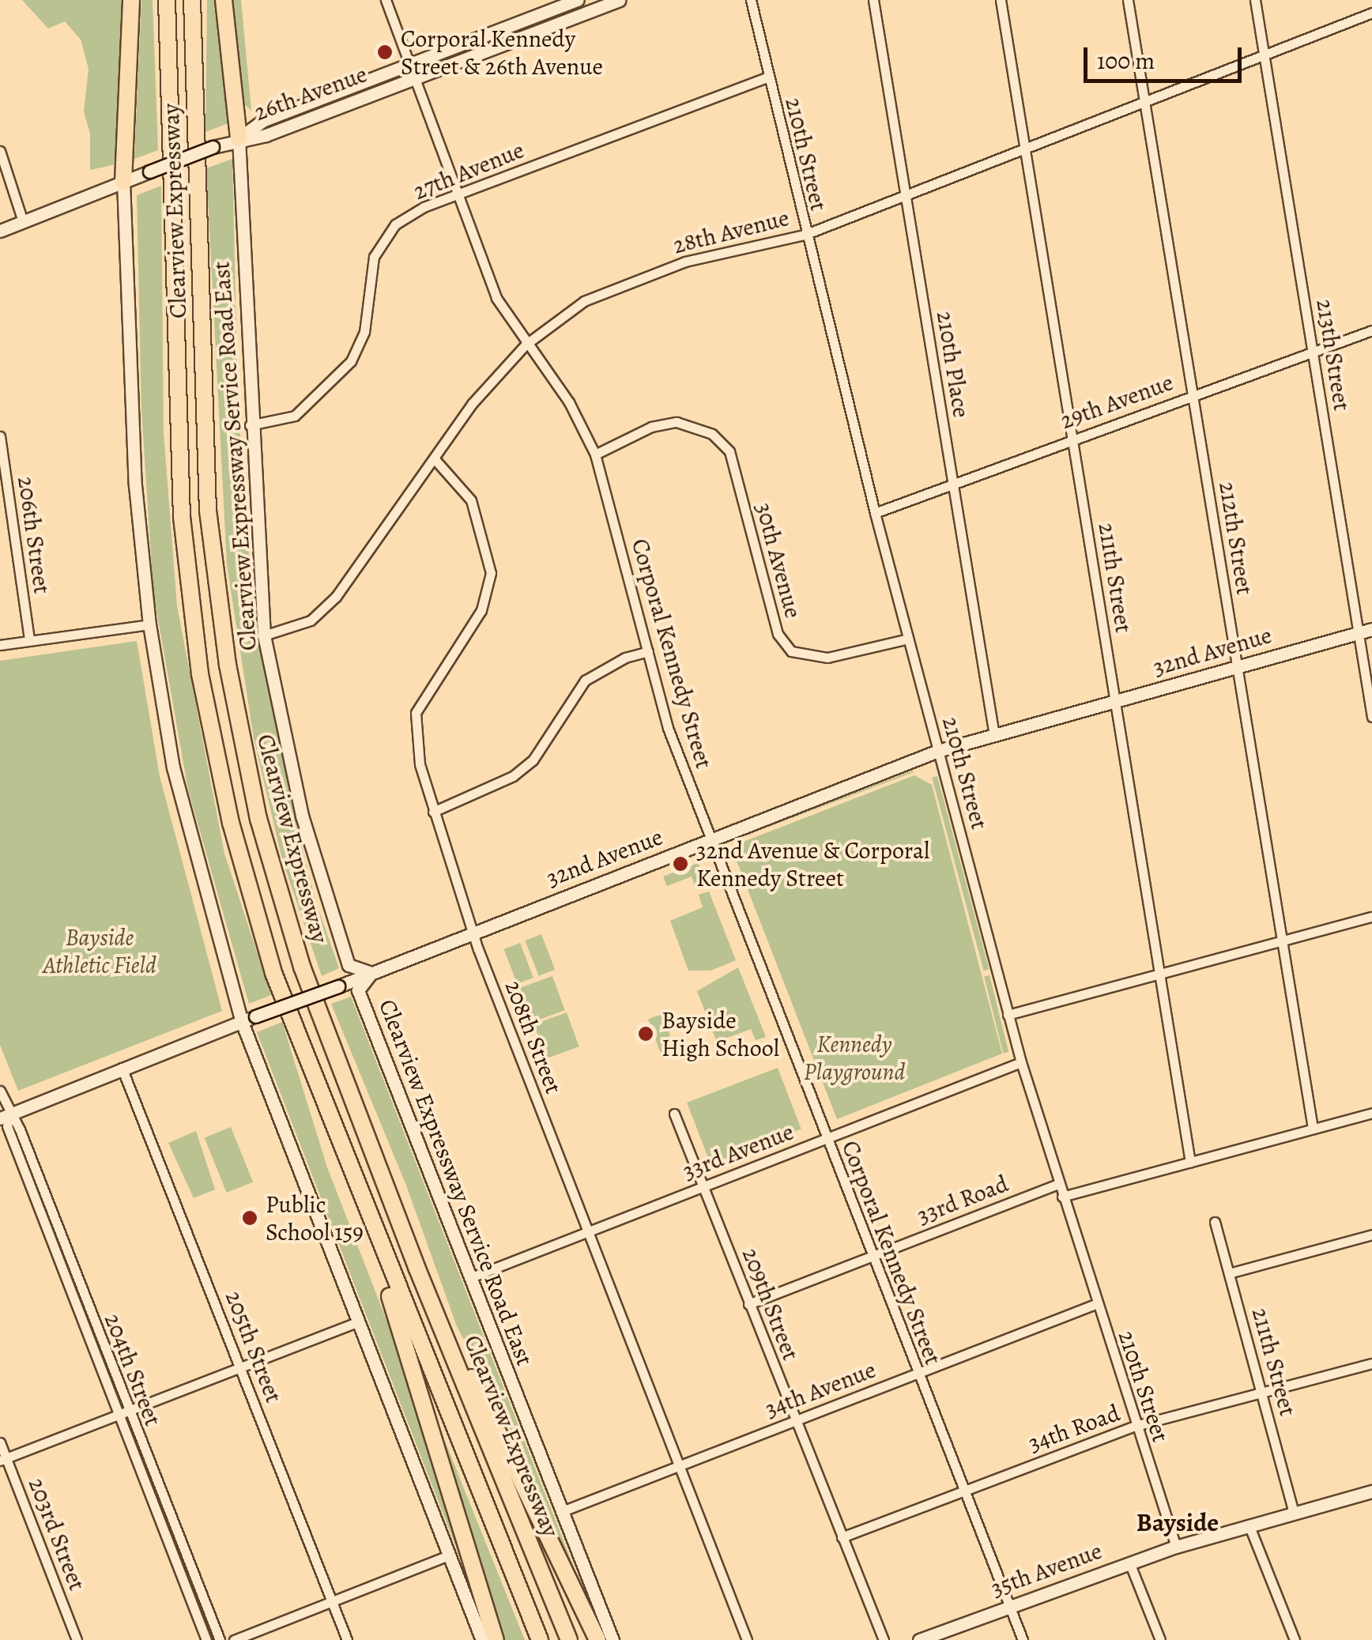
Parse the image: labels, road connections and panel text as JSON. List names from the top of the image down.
{
  "streets": {
    "highway": ["Clearview Expressway"],
    "street": [
      "26th Avenue",
      "210th Street",
      "27th Avenue",
      "28th Avenue",
      "213th Street",
      "210th Place",
      "29th Avenue",
      "Clearview Expressway Service Road East",
      "206th Street",
      "212th Street",
      "30th Avenue",
      "211th Street",
      "32nd Avenue",
      "Corporal Kennedy Street",
      "208th Street",
      "33rd Avenue",
      "33rd Road",
      "209th Street",
      "205th Street",
      "204th Street",
      "34th Avenue",
      "34th Road",
      "203rd Street",
      "35th Avenue"
    ]
  },
  "crossings": [
    ["26th Avenue", "Clearview Expressway"],
    ["26th Avenue", "Clearview Expressway Service Road East"],
    ["26th Avenue", "Corporal Kennedy Street"],
    ["210th Street", "27th Avenue"],
    ["210th Street", "28th Avenue"],
    ["210th Street", "29th Avenue"],
    ["210th Street", "30th Avenue"],
    ["210th Street", "32nd Avenue"],
    ["210th Street", "33rd Avenue"],
    ["210th Street", "33rd Road"],
    ["210th Street", "34th Avenue"],
    ["210th Street", "34th Road"],
    ["210th Street", "35th Avenue"],
    ["27th Avenue", "Clearview Expressway Service Road East"],
    ["27th Avenue", "Corporal Kennedy Street"],
    ["Clearview Expressway", "32nd Avenue"],
    ["28th Avenue", "213th Street"],
    ["28th Avenue", "210th Place"],
    ["28th Avenue", "Clearview Expressway Service Road East"],
    ["28th Avenue", "212th Street"],
    ["28th Avenue", "211th Street"],
    ["28th Avenue", "Corporal Kennedy Street"],
    ["28th Avenue", "208th Street"],
    ["213th Street", "29th Avenue"],
    ["213th Street", "32nd Avenue"],
    ["210th Place", "29th Avenue"],
    ["210th Place", "32nd Avenue"],
    ["29th Avenue", "212th Street"],
    ["29th Avenue", "211th Street"],
    ["Clearview Expressway Service Road East", "32nd Avenue"],
    ["Clearview Expressway Service Road East", "33rd Avenue"],
    ["Clearview Expressway Service Road East", "34th Avenue"],
    ["212th Street", "32nd Avenue"],
    ["30th Avenue", "Corporal Kennedy Street"],
    ["211th Street", "32nd Avenue"],
    ["211th Street", "34th Road"],
    ["211th Street", "35th Avenue"],
    ["32nd Avenue", "Corporal Kennedy Street"],
    ["32nd Avenue", "208th Street"],
    ["32nd Avenue", "205th Street"],
    ["32nd Avenue", "204th Street"],
    ["Corporal Kennedy Street", "33rd Avenue"],
    ["Corporal Kennedy Street", "33rd Road"],
    ["Corporal Kennedy Street", "34th Avenue"],
    ["Corporal Kennedy Street", "34th Road"],
    ["Corporal Kennedy Street", "35th Avenue"],
    ["208th Street", "33rd Avenue"],
    ["208th Street", "34th Avenue"],
    ["33rd Avenue", "209th Street"],
    ["33rd Road", "209th Street"],
    ["209th Street", "34th Avenue"],
    ["209th Street", "34th Road"]
  ],
  "districts": ["Bayside"],
  "parks": ["Bayside Athletic Field", "Kennedy Playground"],
  "places": [
    "Corporal Kennedy Street & 26th Avenue",
    "32nd Avenue & Corporal Kennedy Street",
    "Bayside High School",
    "Public School 159"
  ],
  "scale_bar": "100 m"
}
